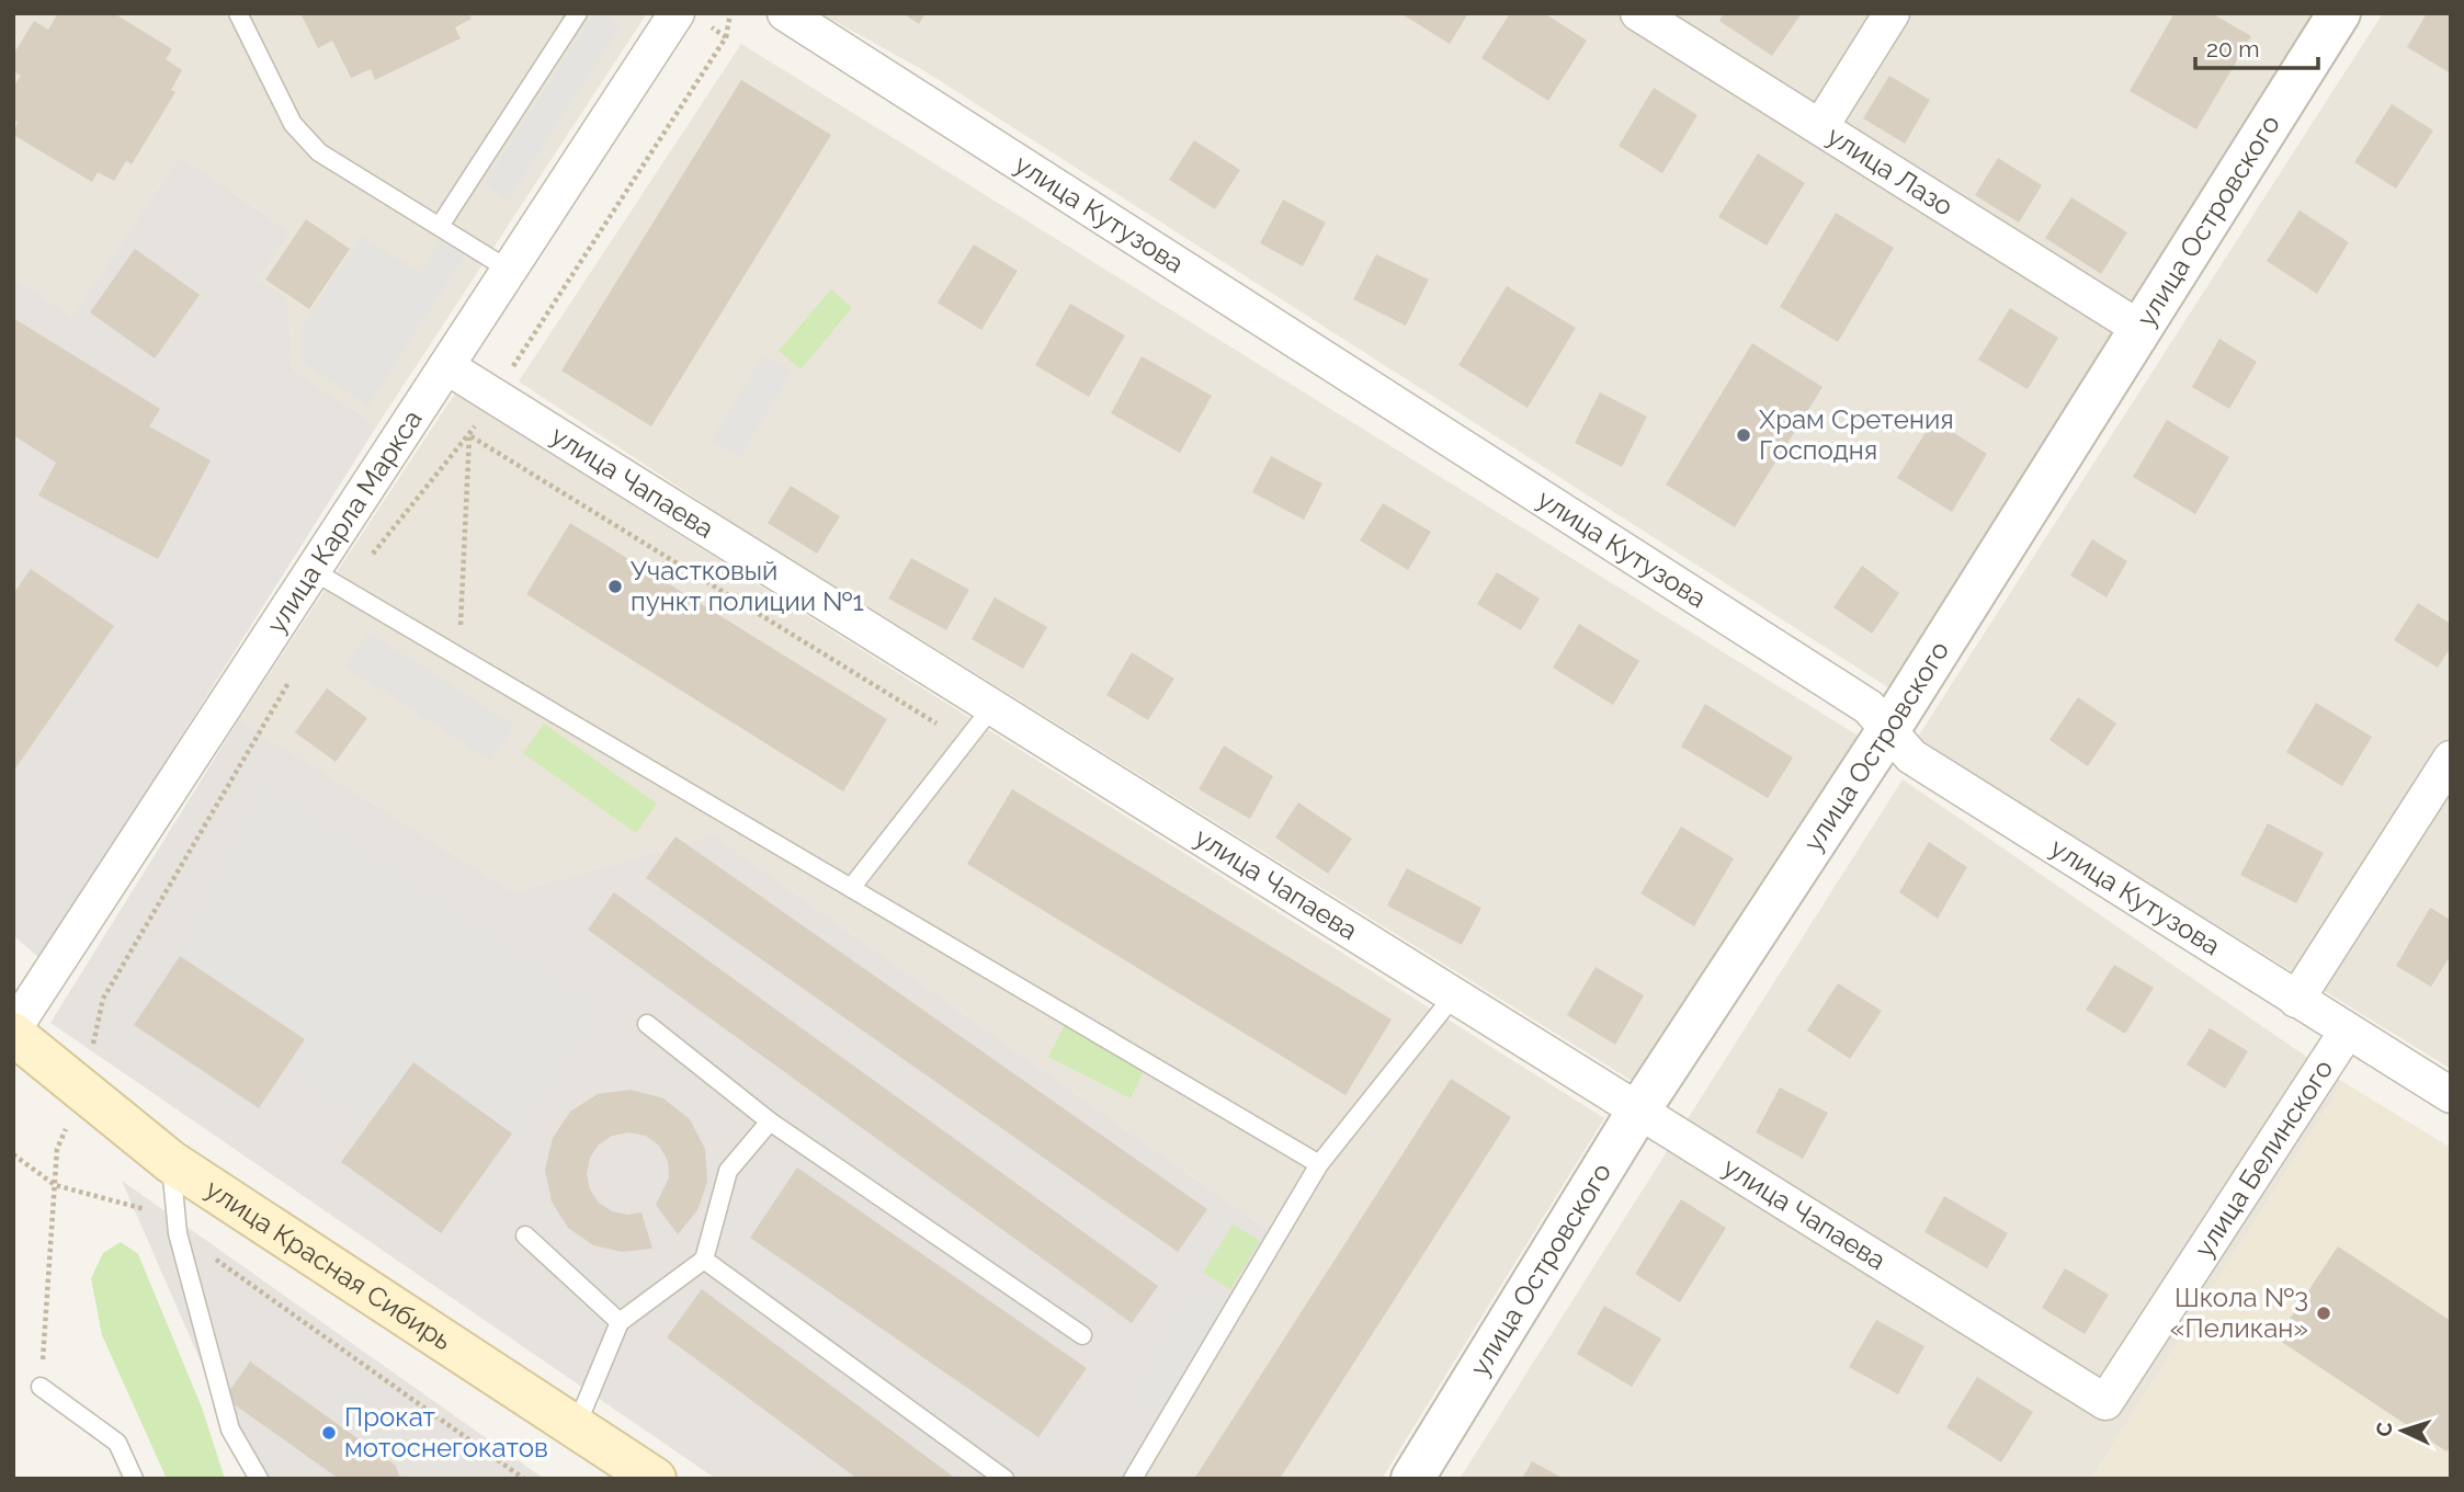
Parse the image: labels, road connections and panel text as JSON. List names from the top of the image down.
{
  "streets": {
    "main road": ["улица Красная Сибирь"],
    "street": [
      "улица Лазо",
      "улица Кутузова",
      "улица Островского",
      "улица Чапаева",
      "улица Карла Маркса",
      "улица Белинского"
    ]
  },
  "crossings": [
    ["улица Лазо", "улица Островского"],
    ["улица Кутузова", "улица Островского"],
    ["улица Кутузова", "улица Белинского"],
    ["улица Островского", "улица Чапаева"],
    ["улица Чапаева", "улица Карла Маркса"],
    ["улица Чапаева", "улица Белинского"],
    ["улица Карла Маркса", "улица Красная Сибирь"]
  ],
  "places": [
    "Храм Сретения Господня",
    "Участковый пункт полиции №1",
    "Школа №3 «Пеликан»",
    "Прокат мотоснегокатов"
  ],
  "scale_bar": "20 m",
  "north": "left"
}
